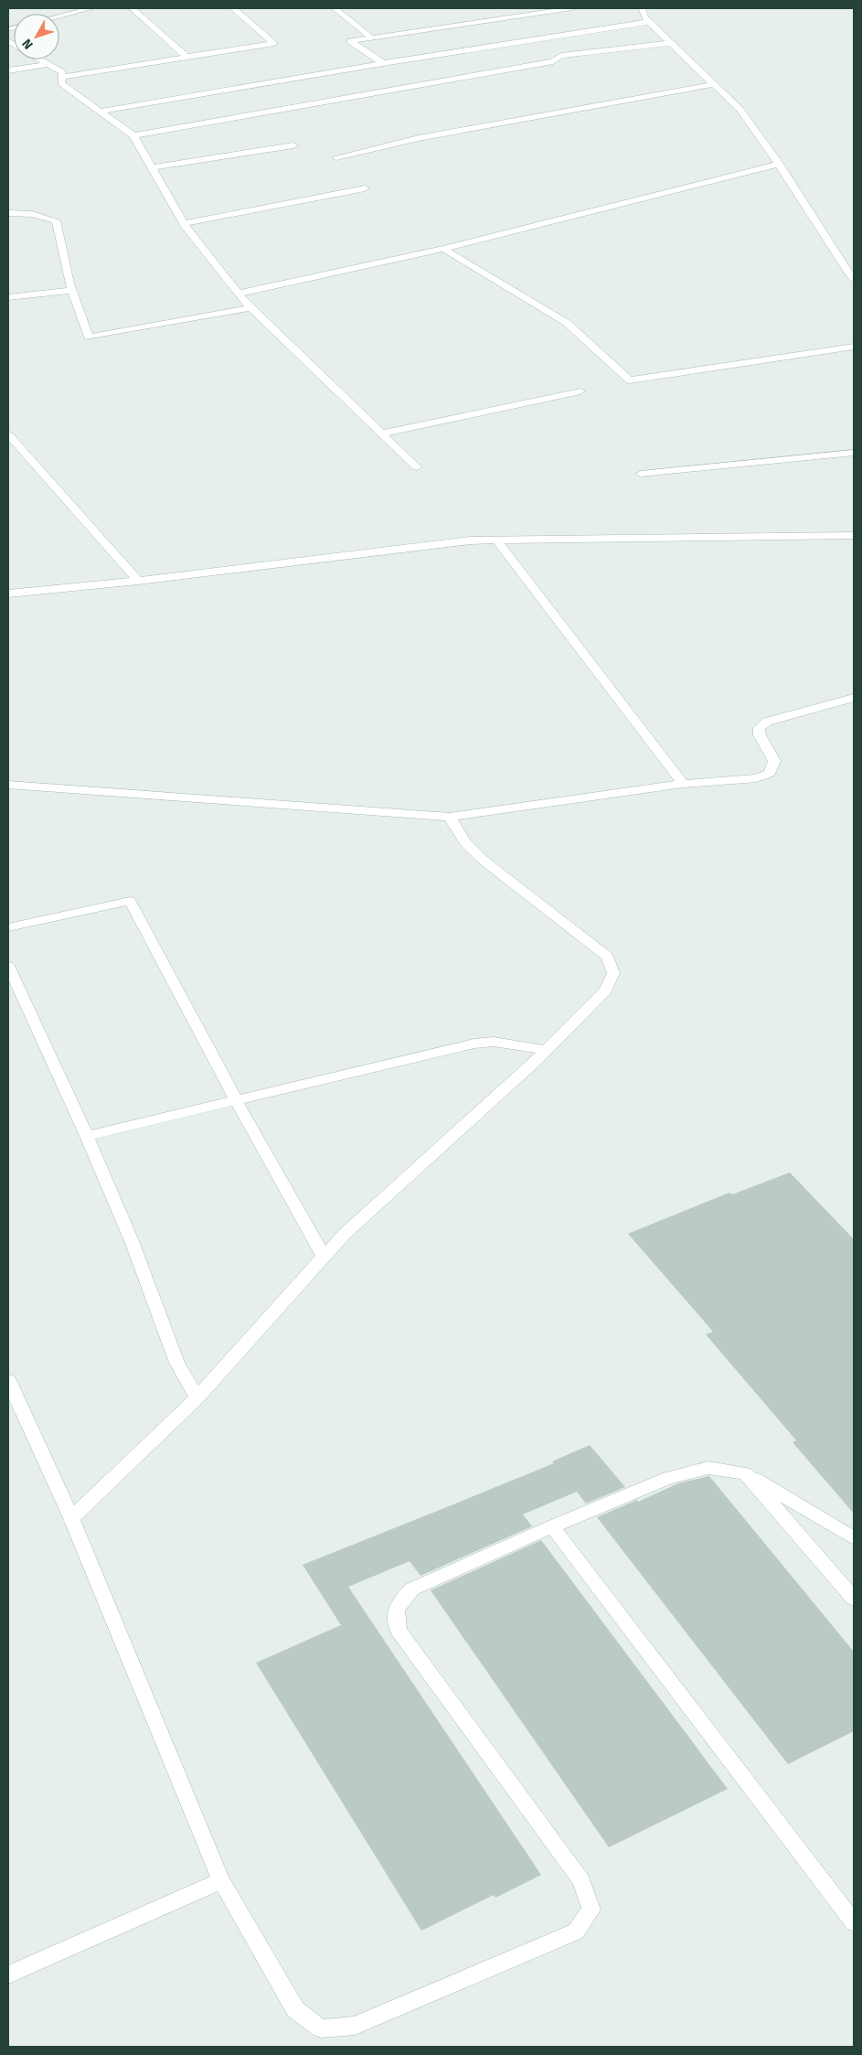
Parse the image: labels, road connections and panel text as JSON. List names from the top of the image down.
{
  "north": "bottom left"
}
